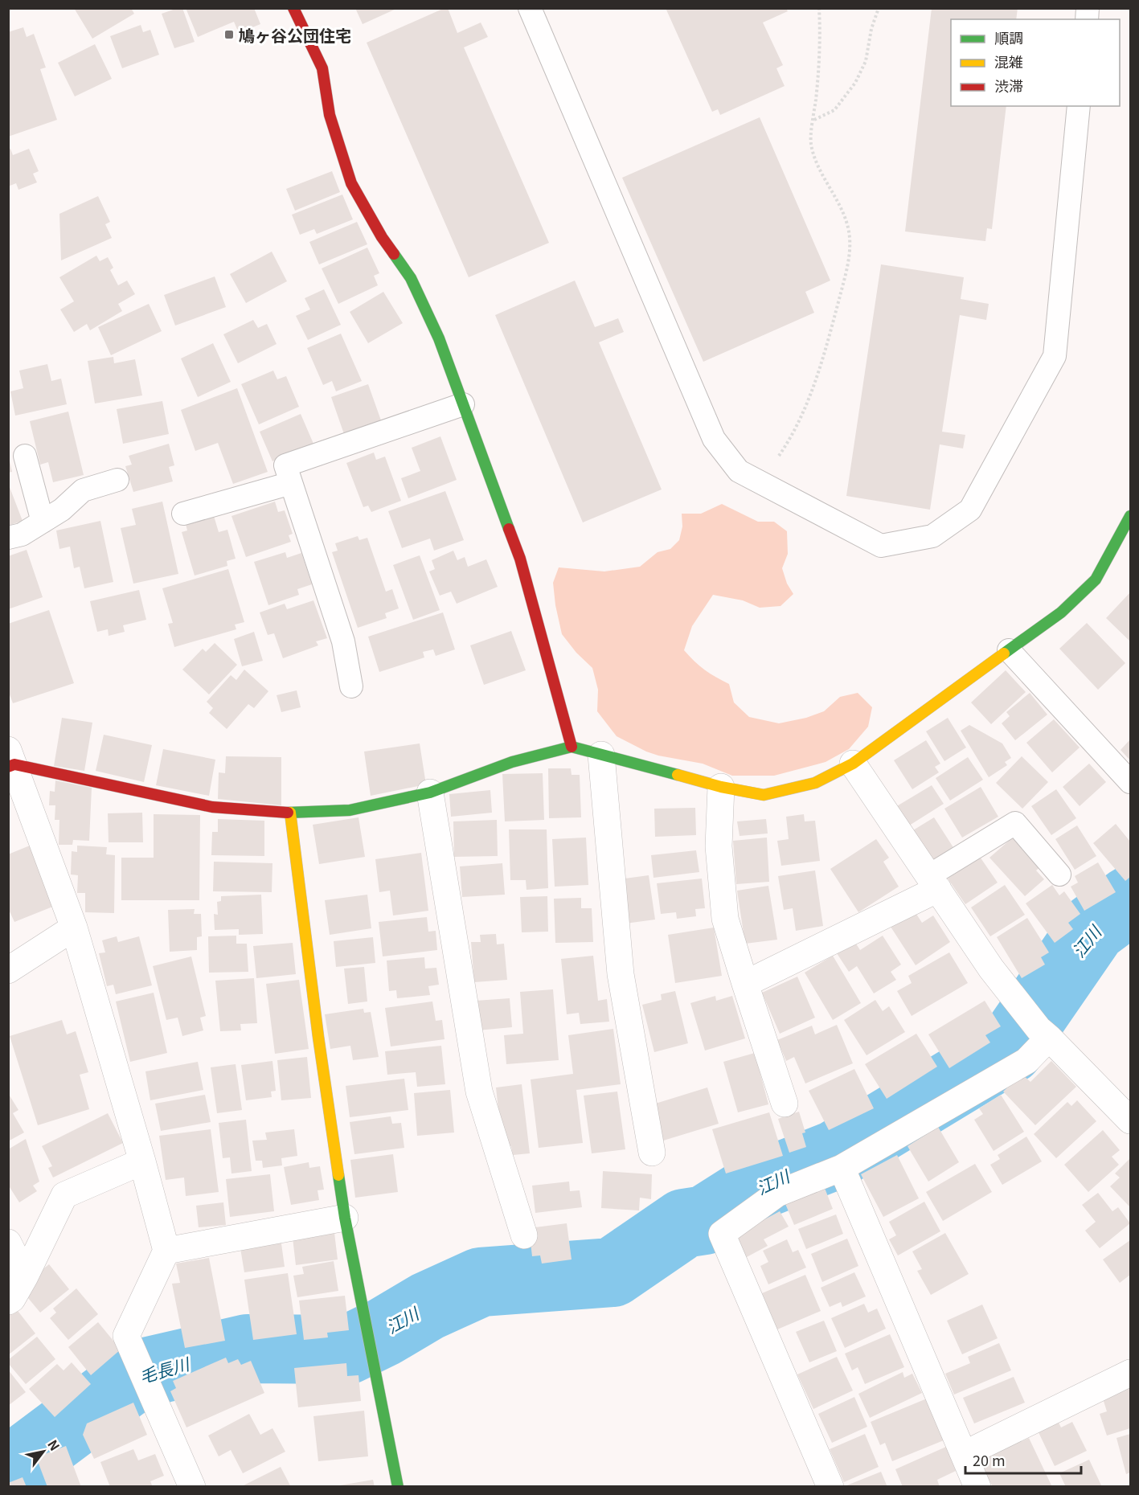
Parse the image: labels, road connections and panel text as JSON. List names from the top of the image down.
{
  "water": ["江川", "毛長川"],
  "places": {
    "transit": ["鳩ヶ谷公団住宅"]
  },
  "legend": ["順調", "混雑", "渋滞"],
  "scale_bar": "20 m",
  "north": "top right"
}
